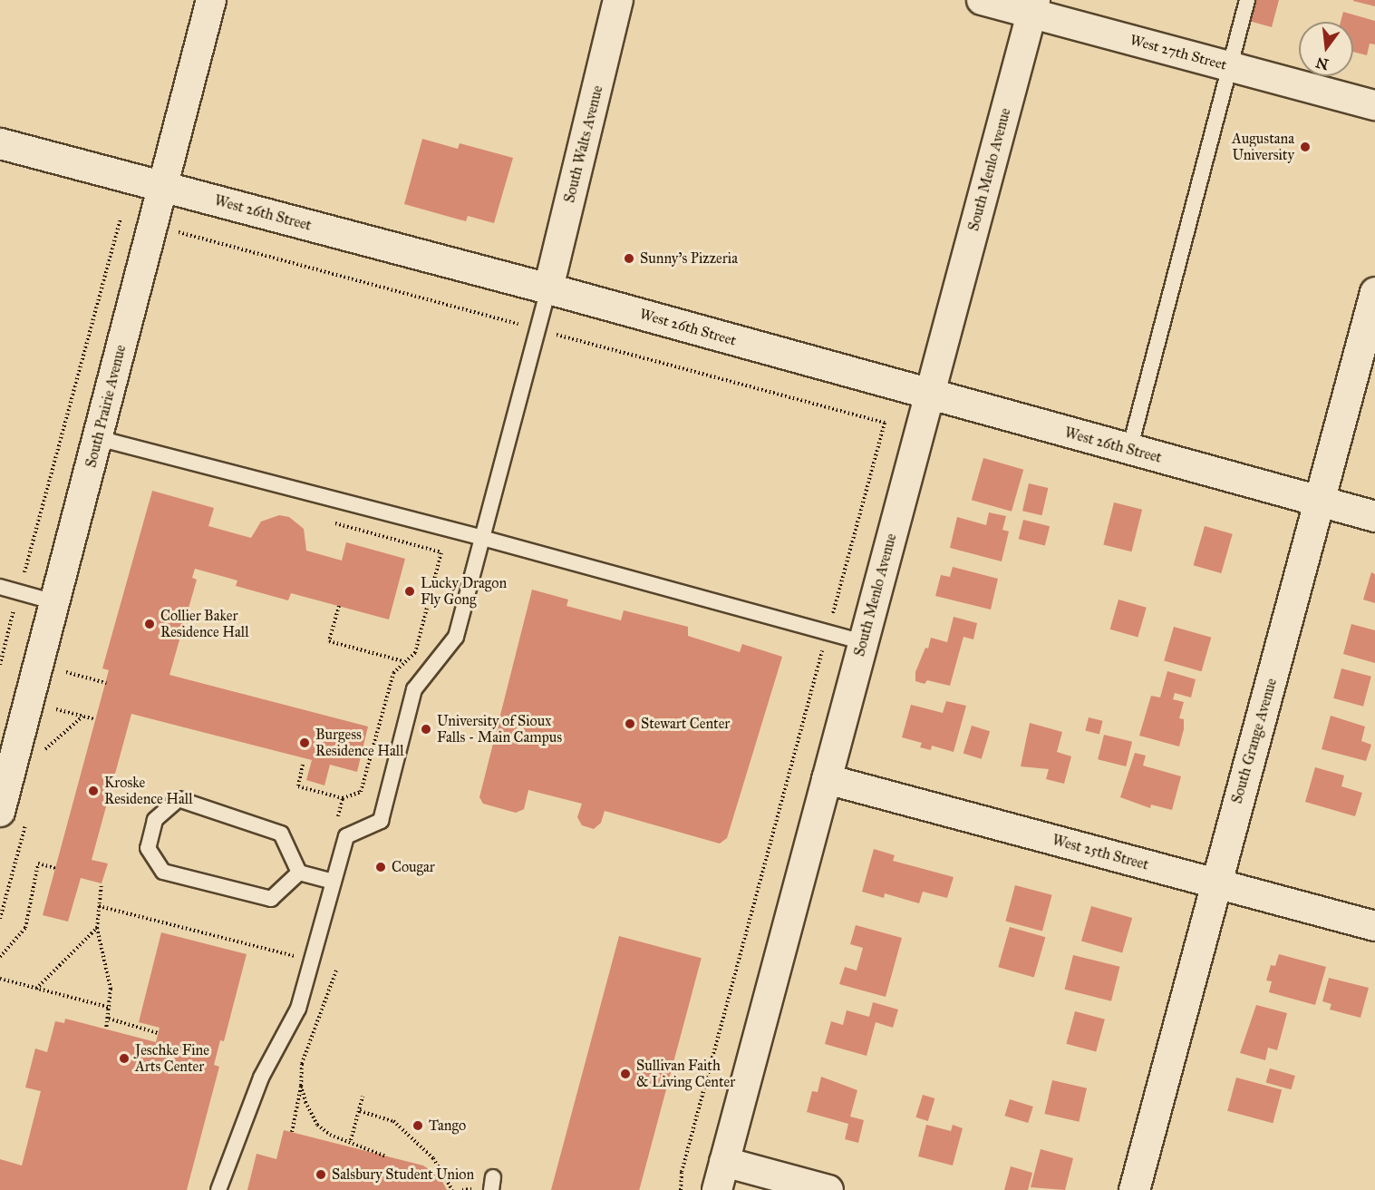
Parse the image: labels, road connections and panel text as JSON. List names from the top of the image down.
{
  "streets": {
    "main road": ["West 26th Street", "South Grange Avenue"],
    "street": [
      "West 27th Street",
      "South Walts Avenue",
      "South Menlo Avenue",
      "South Prairie Avenue",
      "West 25th Street"
    ]
  },
  "crossings": [
    ["West 27th Street", "South Menlo Avenue"],
    ["South Walts Avenue", "West 26th Street"],
    ["South Menlo Avenue", "West 26th Street"],
    ["South Menlo Avenue", "West 25th Street"],
    ["West 26th Street", "South Prairie Avenue"],
    ["West 26th Street", "South Grange Avenue"],
    ["South Grange Avenue", "West 25th Street"]
  ],
  "places": [
    "Augustana University",
    "Sunny's Pizzeria",
    "Lucky Dragon Fly Gong",
    "Collier Baker Residence Hall",
    "Stewart Center",
    "University of Sioux Falls - Main Campus",
    "Burgess Residence Hall",
    "Kroske Residence Hall",
    "Cougar",
    "Jeschke Fine Arts Center",
    "Sullivan Faith & Living Center",
    "Tango",
    "Salsbury Student Union"
  ],
  "north": "bottom"
}
